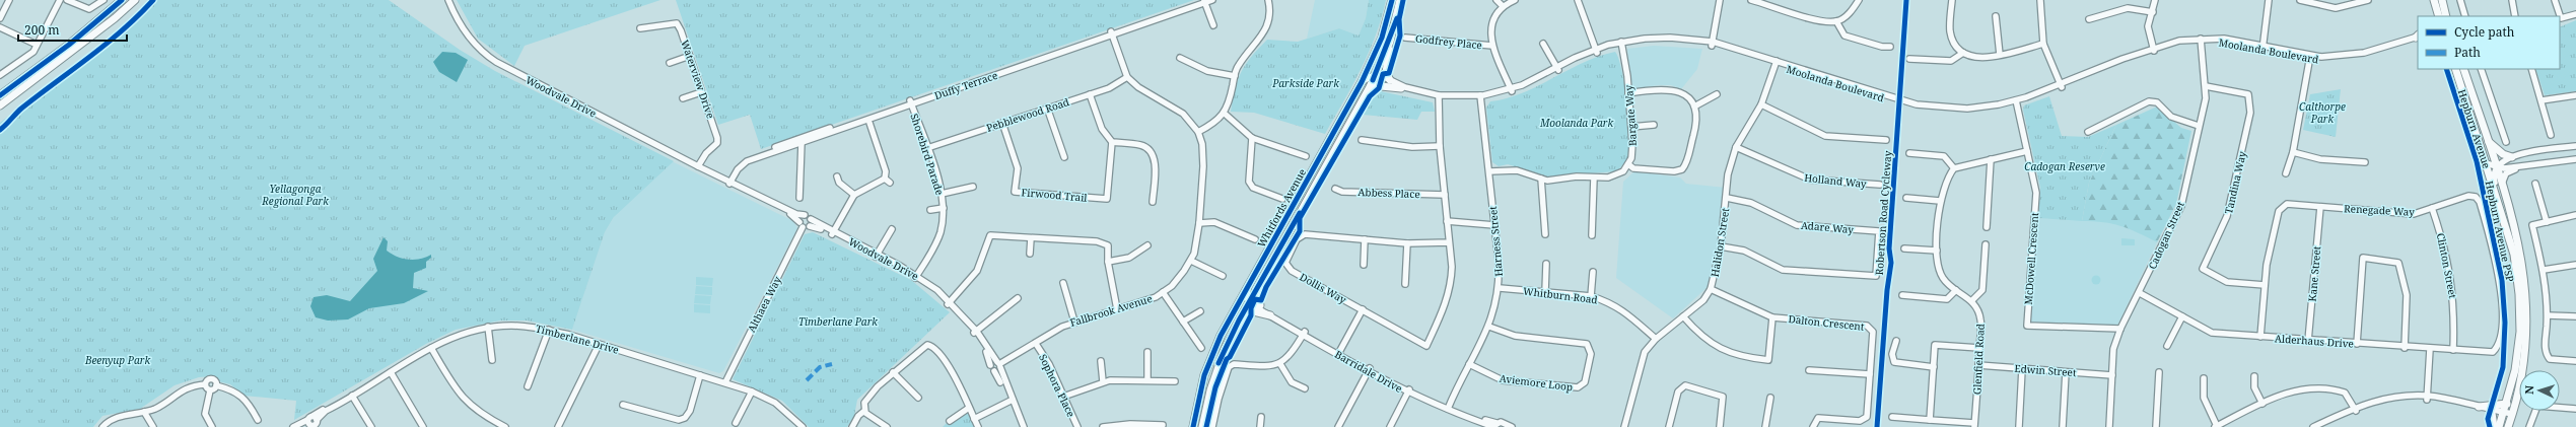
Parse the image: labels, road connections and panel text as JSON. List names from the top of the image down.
{
  "streets": {
    "main road": ["Hepburn Avenue", "Whitfords Avenue"],
    "street": [
      "Godfrey Place",
      "Moolanda Boulevard",
      "Waterview Drive",
      "Duffy Terrace",
      "Woodvale Drive",
      "Pebblewood Road",
      "Bargate Way",
      "Shorebird Parade",
      "Holland Way",
      "Tandina Way",
      "Abbess Place",
      "Firwood Trail",
      "Renegade Way",
      "Adare Way",
      "Cadogan Street",
      "Harness Street",
      "Halidon Street",
      "McDowell Crescent",
      "Clinton Street",
      "Kane Street",
      "Dollis Way",
      "Whitburn Road",
      "Althaea Way",
      "Fallbrook Avenue",
      "Dalton Crescent",
      "Timberlane Drive",
      "Alderhaus Drive",
      "Glenfield Road",
      "Edwin Street",
      "Barridale Drive",
      "Aviemore Loop",
      "Sophora Place"
    ],
    "cycle path": ["Robertson Road Cycleway", "Hepburn Avenue PSP"]
  },
  "crossings": [
    ["Moolanda Boulevard", "Bargate Way"],
    ["Moolanda Boulevard", "Whitfords Avenue"],
    ["Moolanda Boulevard", "Cadogan Street"],
    ["Moolanda Boulevard", "Harness Street"],
    ["Moolanda Boulevard", "Halidon Street"],
    ["Moolanda Boulevard", "McDowell Crescent"],
    ["Moolanda Boulevard", "Dollis Way"],
    ["Waterview Drive", "Woodvale Drive"],
    ["Duffy Terrace", "Woodvale Drive"],
    ["Duffy Terrace", "Shorebird Parade"],
    ["Woodvale Drive", "Shorebird Parade"],
    ["Woodvale Drive", "Althaea Way"],
    ["Woodvale Drive", "Fallbrook Avenue"],
    ["Pebblewood Road", "Shorebird Parade"],
    ["Pebblewood Road", "Firwood Trail"],
    ["Pebblewood Road", "Fallbrook Avenue"],
    ["Holland Way", "Halidon Street"],
    ["Tandina Way", "Renegade Way"],
    ["Tandina Way", "Cadogan Street"],
    ["Abbess Place", "Dollis Way"],
    ["Whitfords Avenue", "Barridale Drive"],
    ["Renegade Way", "Clinton Street"],
    ["Renegade Way", "Kane Street"],
    ["Renegade Way", "Alderhaus Drive"],
    ["Adare Way", "Halidon Street"],
    ["Cadogan Street", "McDowell Crescent"],
    ["Cadogan Street", "Alderhaus Drive"],
    ["Cadogan Street", "Edwin Street"],
    ["Harness Street", "Whitburn Road"],
    ["Harness Street", "Barridale Drive"],
    ["Harness Street", "Aviemore Loop"],
    ["Halidon Street", "Whitburn Road"],
    ["Halidon Street", "Dalton Crescent"],
    ["Clinton Street", "Alderhaus Drive"],
    ["Kane Street", "Alderhaus Drive"],
    ["Althaea Way", "Timberlane Drive"],
    ["Fallbrook Avenue", "Sophora Place"],
    ["Glenfield Road", "Edwin Street"]
  ],
  "parks": [
    "Parkside Park",
    "Calthorpe Park",
    "Moolanda Park",
    "Cadogan Reserve",
    "Yellagonga Regional Park",
    "Timberlane Park",
    "Beenyup Park"
  ],
  "legend": ["Cycle path", "Path"],
  "scale_bar": "200 m",
  "north": "left"
}
